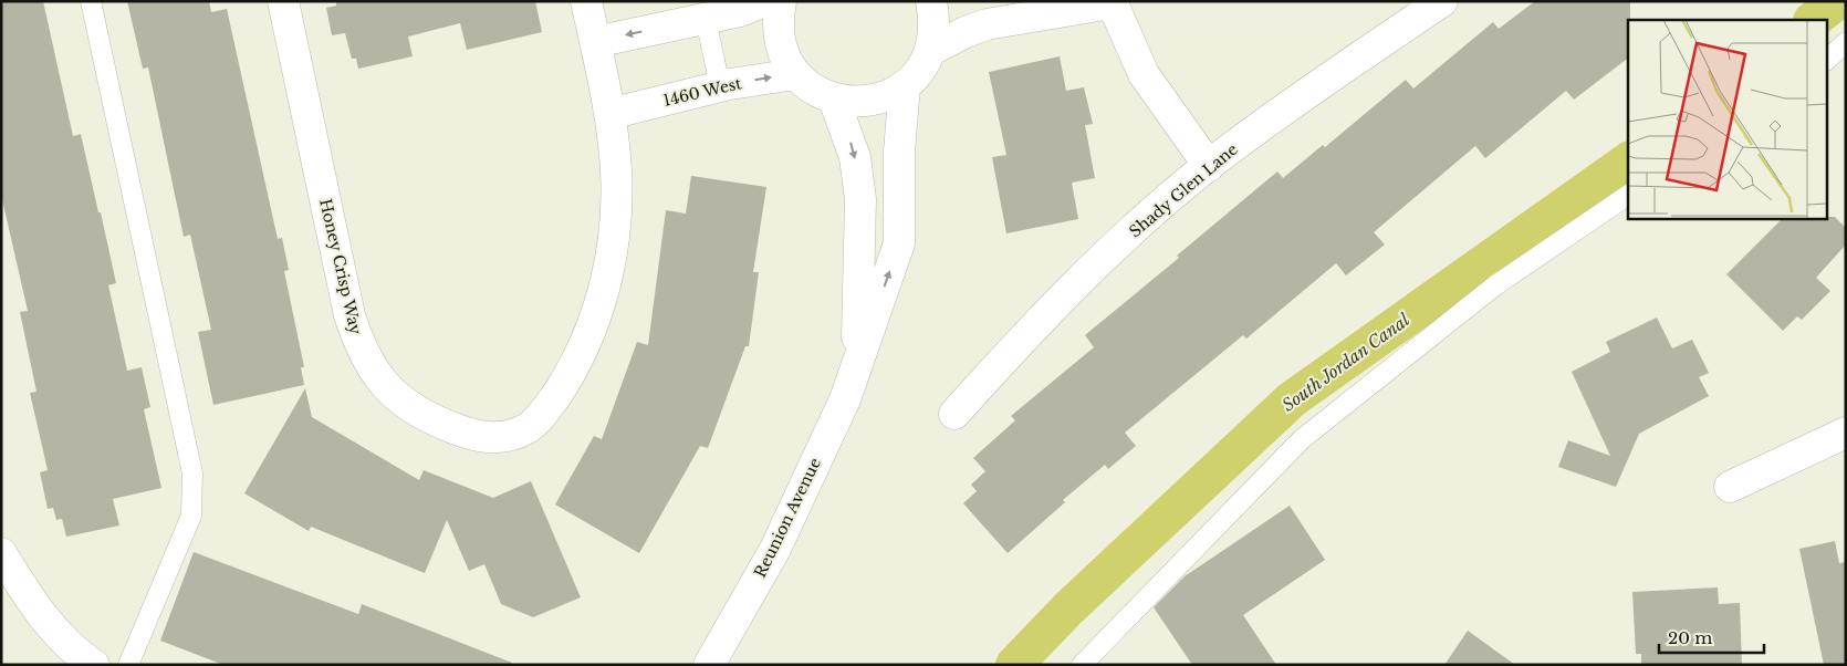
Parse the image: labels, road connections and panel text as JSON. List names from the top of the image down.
{
  "streets": {
    "street": [
      "1460 West",
      "Shady Glen Lane",
      "Honey Crisp Way",
      "Reunion Avenue"
    ]
  },
  "crossings": [
    ["1460 West", "Honey Crisp Way"]
  ],
  "water": ["South Jordan Canal"],
  "scale_bar": "20 m"
}
